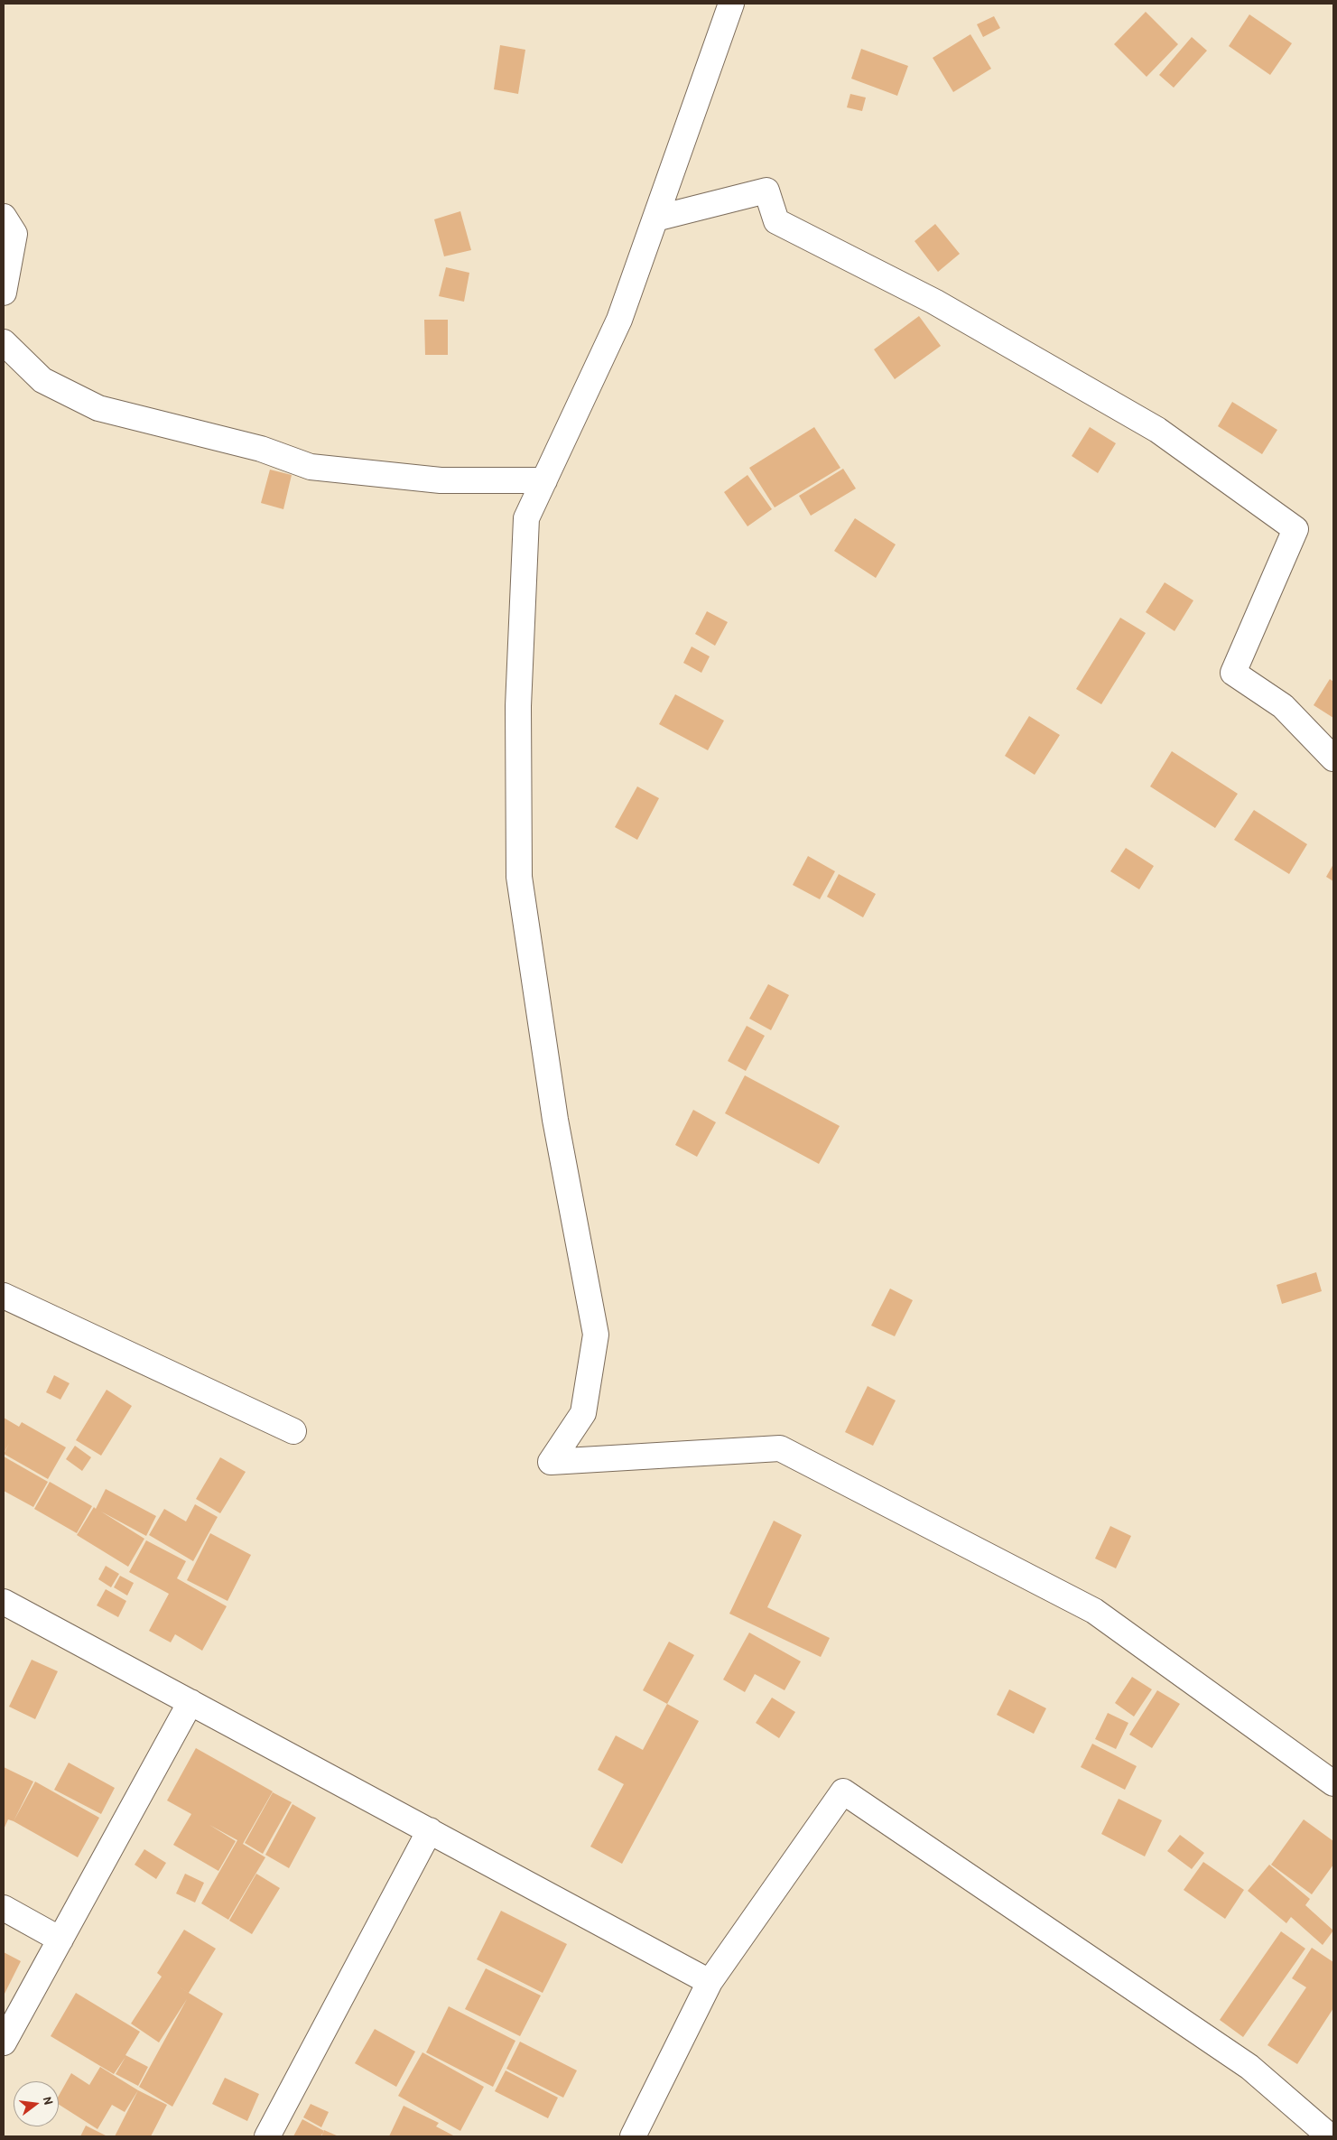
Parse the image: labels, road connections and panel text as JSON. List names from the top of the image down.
{
  "north": "right"
}
